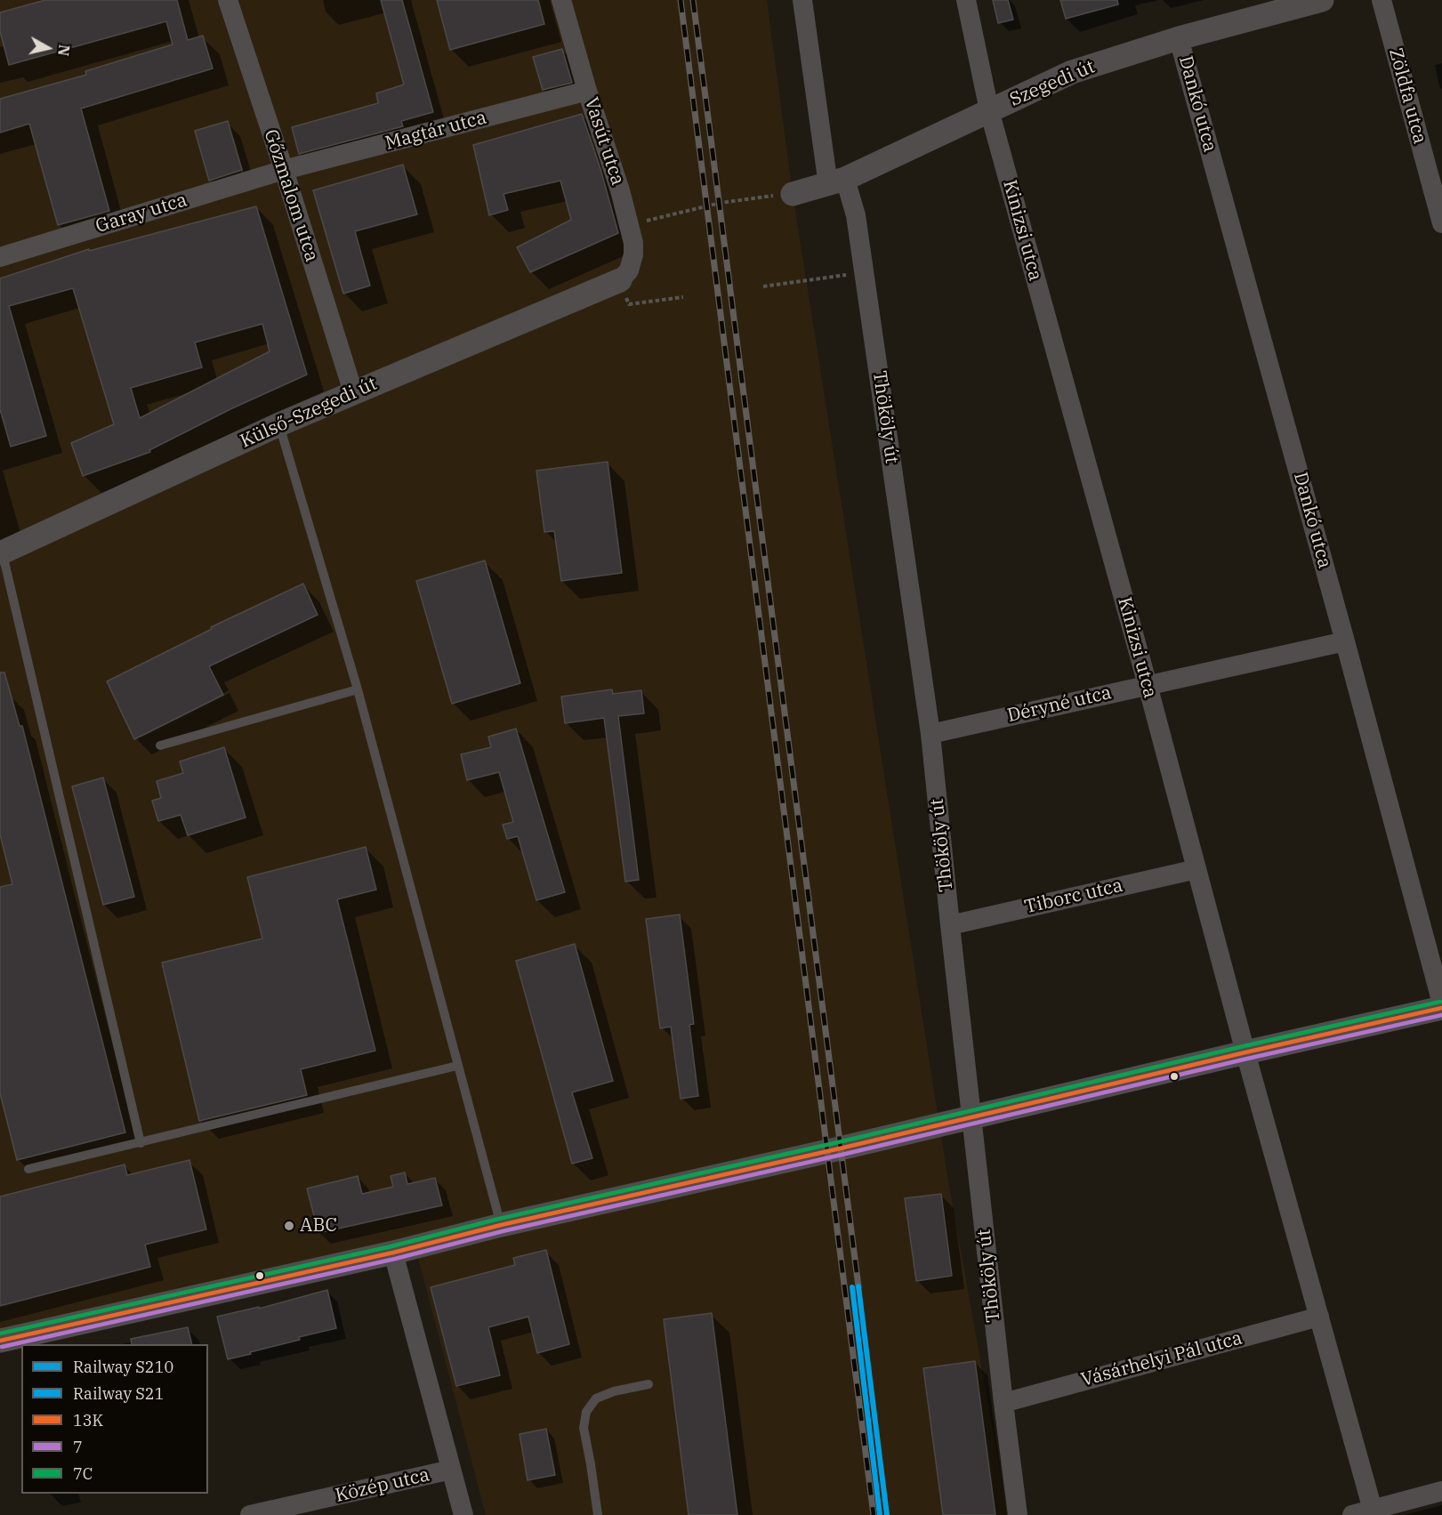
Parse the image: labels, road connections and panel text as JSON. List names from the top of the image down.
{
  "streets": {
    "street": [
      "Szegedi út",
      "Zöldfa utca",
      "Dankó utca",
      "Magtár utca",
      "Vasút utca",
      "Gőzmalom utca",
      "Garay utca",
      "Kinizsi utca",
      "Külső-Szegedi út",
      "Thököly út",
      "Déryné utca",
      "Tiborc utca",
      "Vásárhelyi Pál utca",
      "Közép utca"
    ]
  },
  "crossings": [
    ["Szegedi út", "Dankó utca"],
    ["Szegedi út", "Kinizsi utca"],
    ["Szegedi út", "Thököly út"],
    ["Dankó utca", "Déryné utca"],
    ["Magtár utca", "Vasút utca"],
    ["Magtár utca", "Gőzmalom utca"],
    ["Magtár utca", "Garay utca"],
    ["Vasút utca", "Külső-Szegedi út"],
    ["Gőzmalom utca", "Garay utca"],
    ["Gőzmalom utca", "Külső-Szegedi út"],
    ["Kinizsi utca", "Déryné utca"],
    ["Kinizsi utca", "Tiborc utca"],
    ["Kinizsi utca", "Vásárhelyi Pál utca"],
    ["Thököly út", "Déryné utca"],
    ["Thököly út", "Tiborc utca"],
    ["Thököly út", "Vásárhelyi Pál utca"]
  ],
  "places": ["ABC"],
  "lines": [
    "transit line 7C",
    "transit line 13K",
    "transit line 7",
    "rail line S210",
    "rail line S21"
  ],
  "legend": [
    "Railway S210",
    "Railway S21",
    "13K",
    "7",
    "7C"
  ],
  "north": "right"
}
